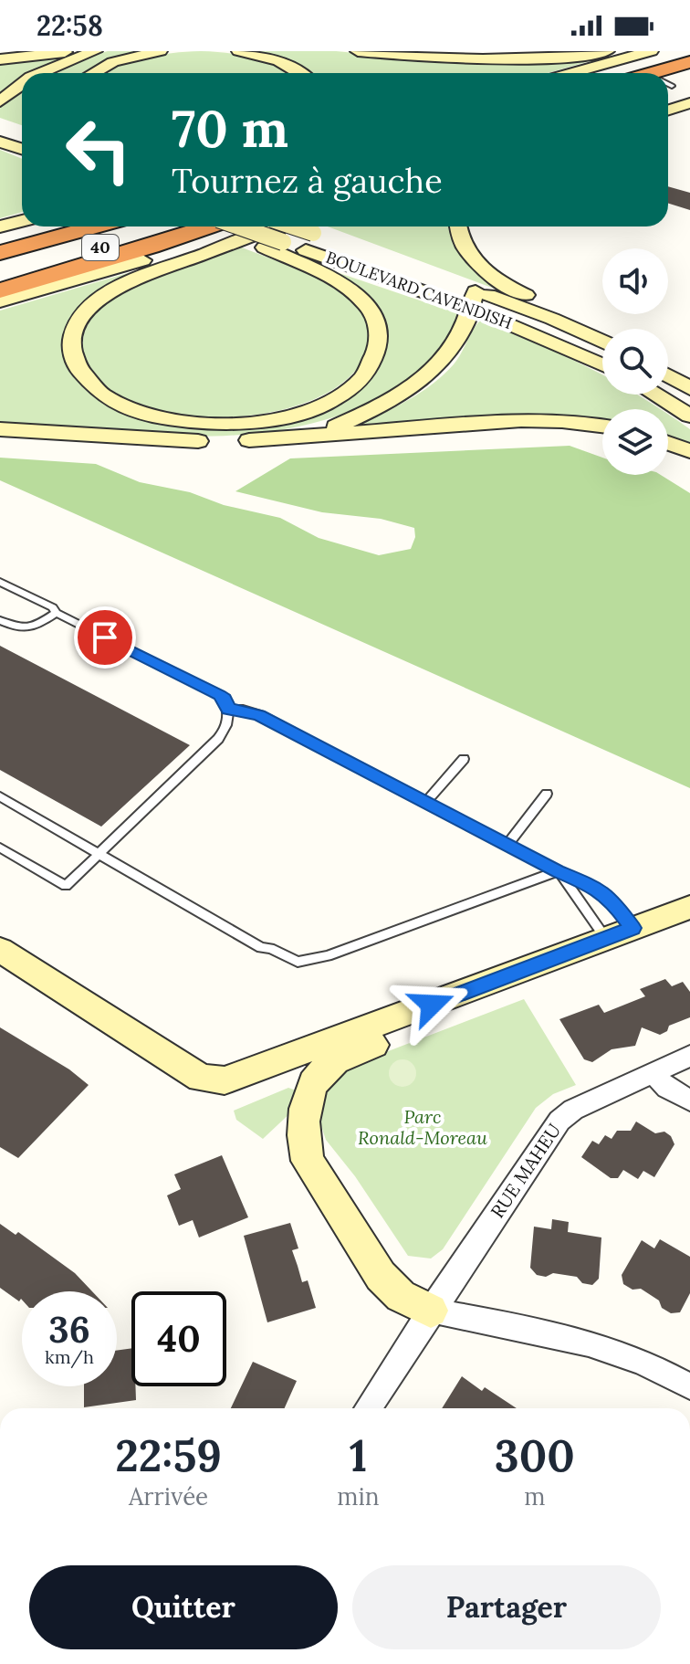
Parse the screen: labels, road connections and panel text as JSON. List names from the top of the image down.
{
  "streets": {
    "highway": ["40"],
    "main road": ["BOULEVARD CAVENDISH"],
    "street": ["RUE MAHEU"]
  },
  "parks": ["Parc Ronald-Moreau"],
  "page": {
    "status": "22:58",
    "turn": ["70 m", "Tournez à gauche"],
    "speed": "36 km/h",
    "limit": "40",
    "eta": [
      "22:59",
      "Arrivée",
      "1",
      "min",
      "300",
      "m"
    ],
    "buttons": ["Quitter", "Partager"]
  }
}
